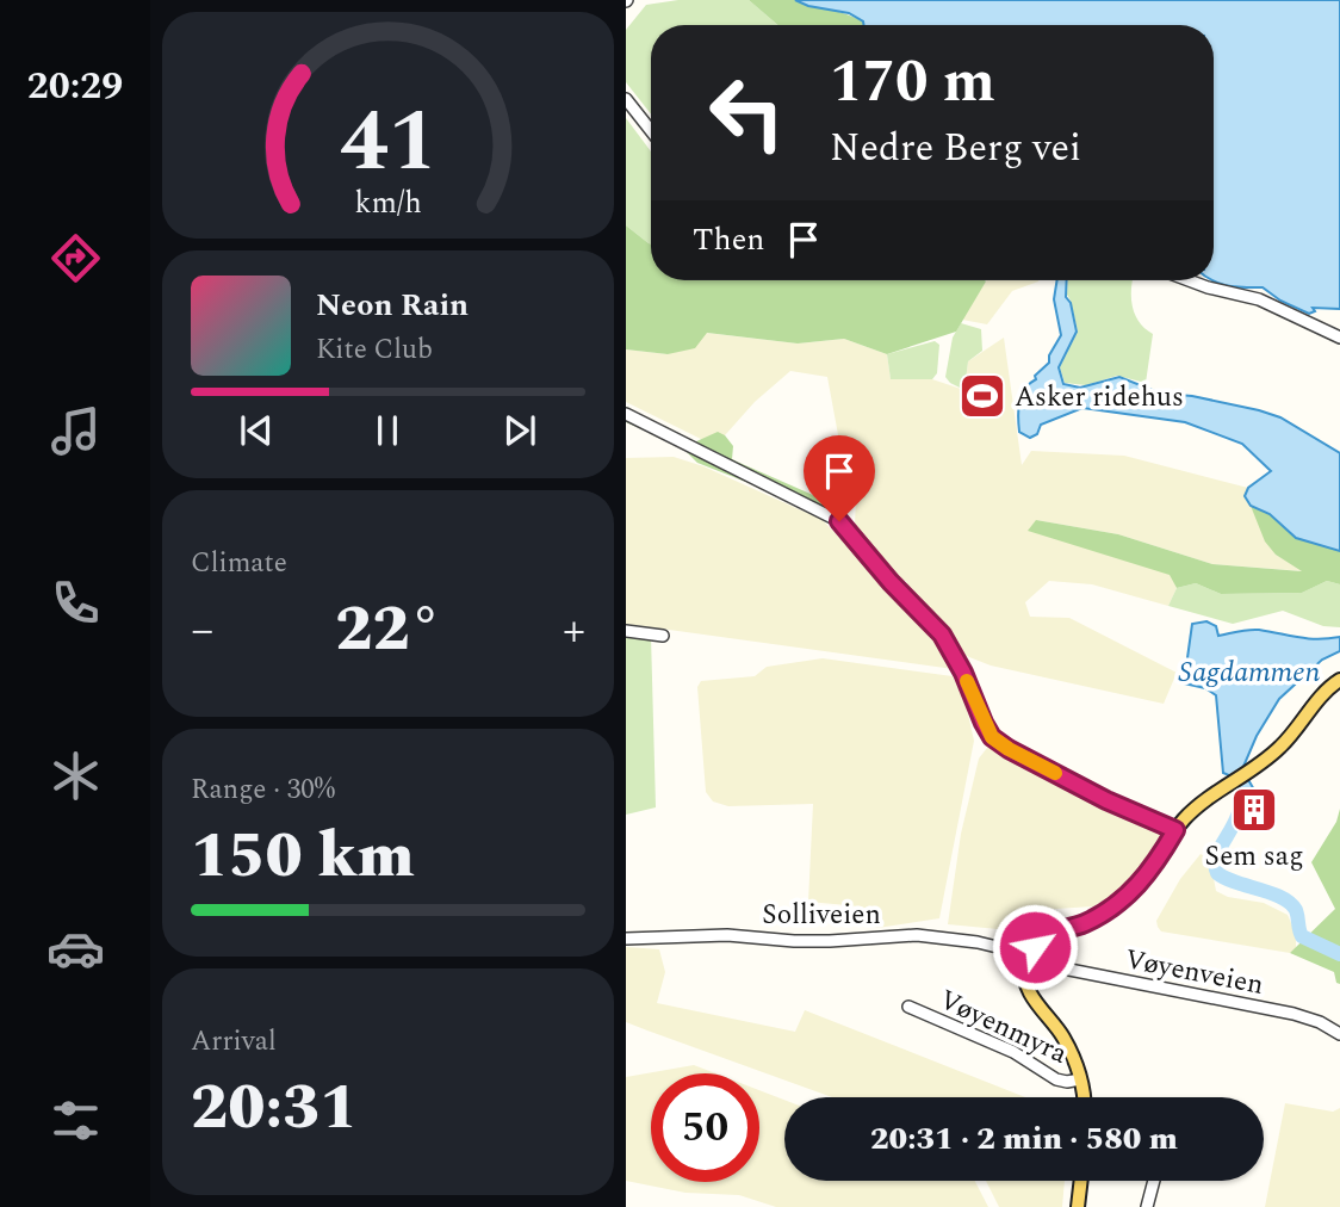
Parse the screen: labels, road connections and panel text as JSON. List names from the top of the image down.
{
  "streets": {
    "street": ["Solliveien", "Vøyenveien", "Vøyenmyra"]
  },
  "crossings": [
    ["Solliveien", "Vøyenveien"]
  ],
  "water": ["Sagdammen"],
  "places": {
    "sports": ["Asker ridehus"],
    "building": ["Sem sag"]
  },
  "page": {
    "tabs": "20:29",
    "turn": ["170 m", "Nedre Berg vei"],
    "then": "Then",
    "song": ["Neon Rain", "Kite Club"],
    "tile": [
      "Climate",
      ["Range · 30%", "150 km"],
      ["Arrival", "20:31"]
    ],
    "heat": ["−", "22°", "+"],
    "limit": "50",
    "trip": "20:31 · 2 min · 580 m",
    "gauge": ["41", "km/h"]
  }
}
